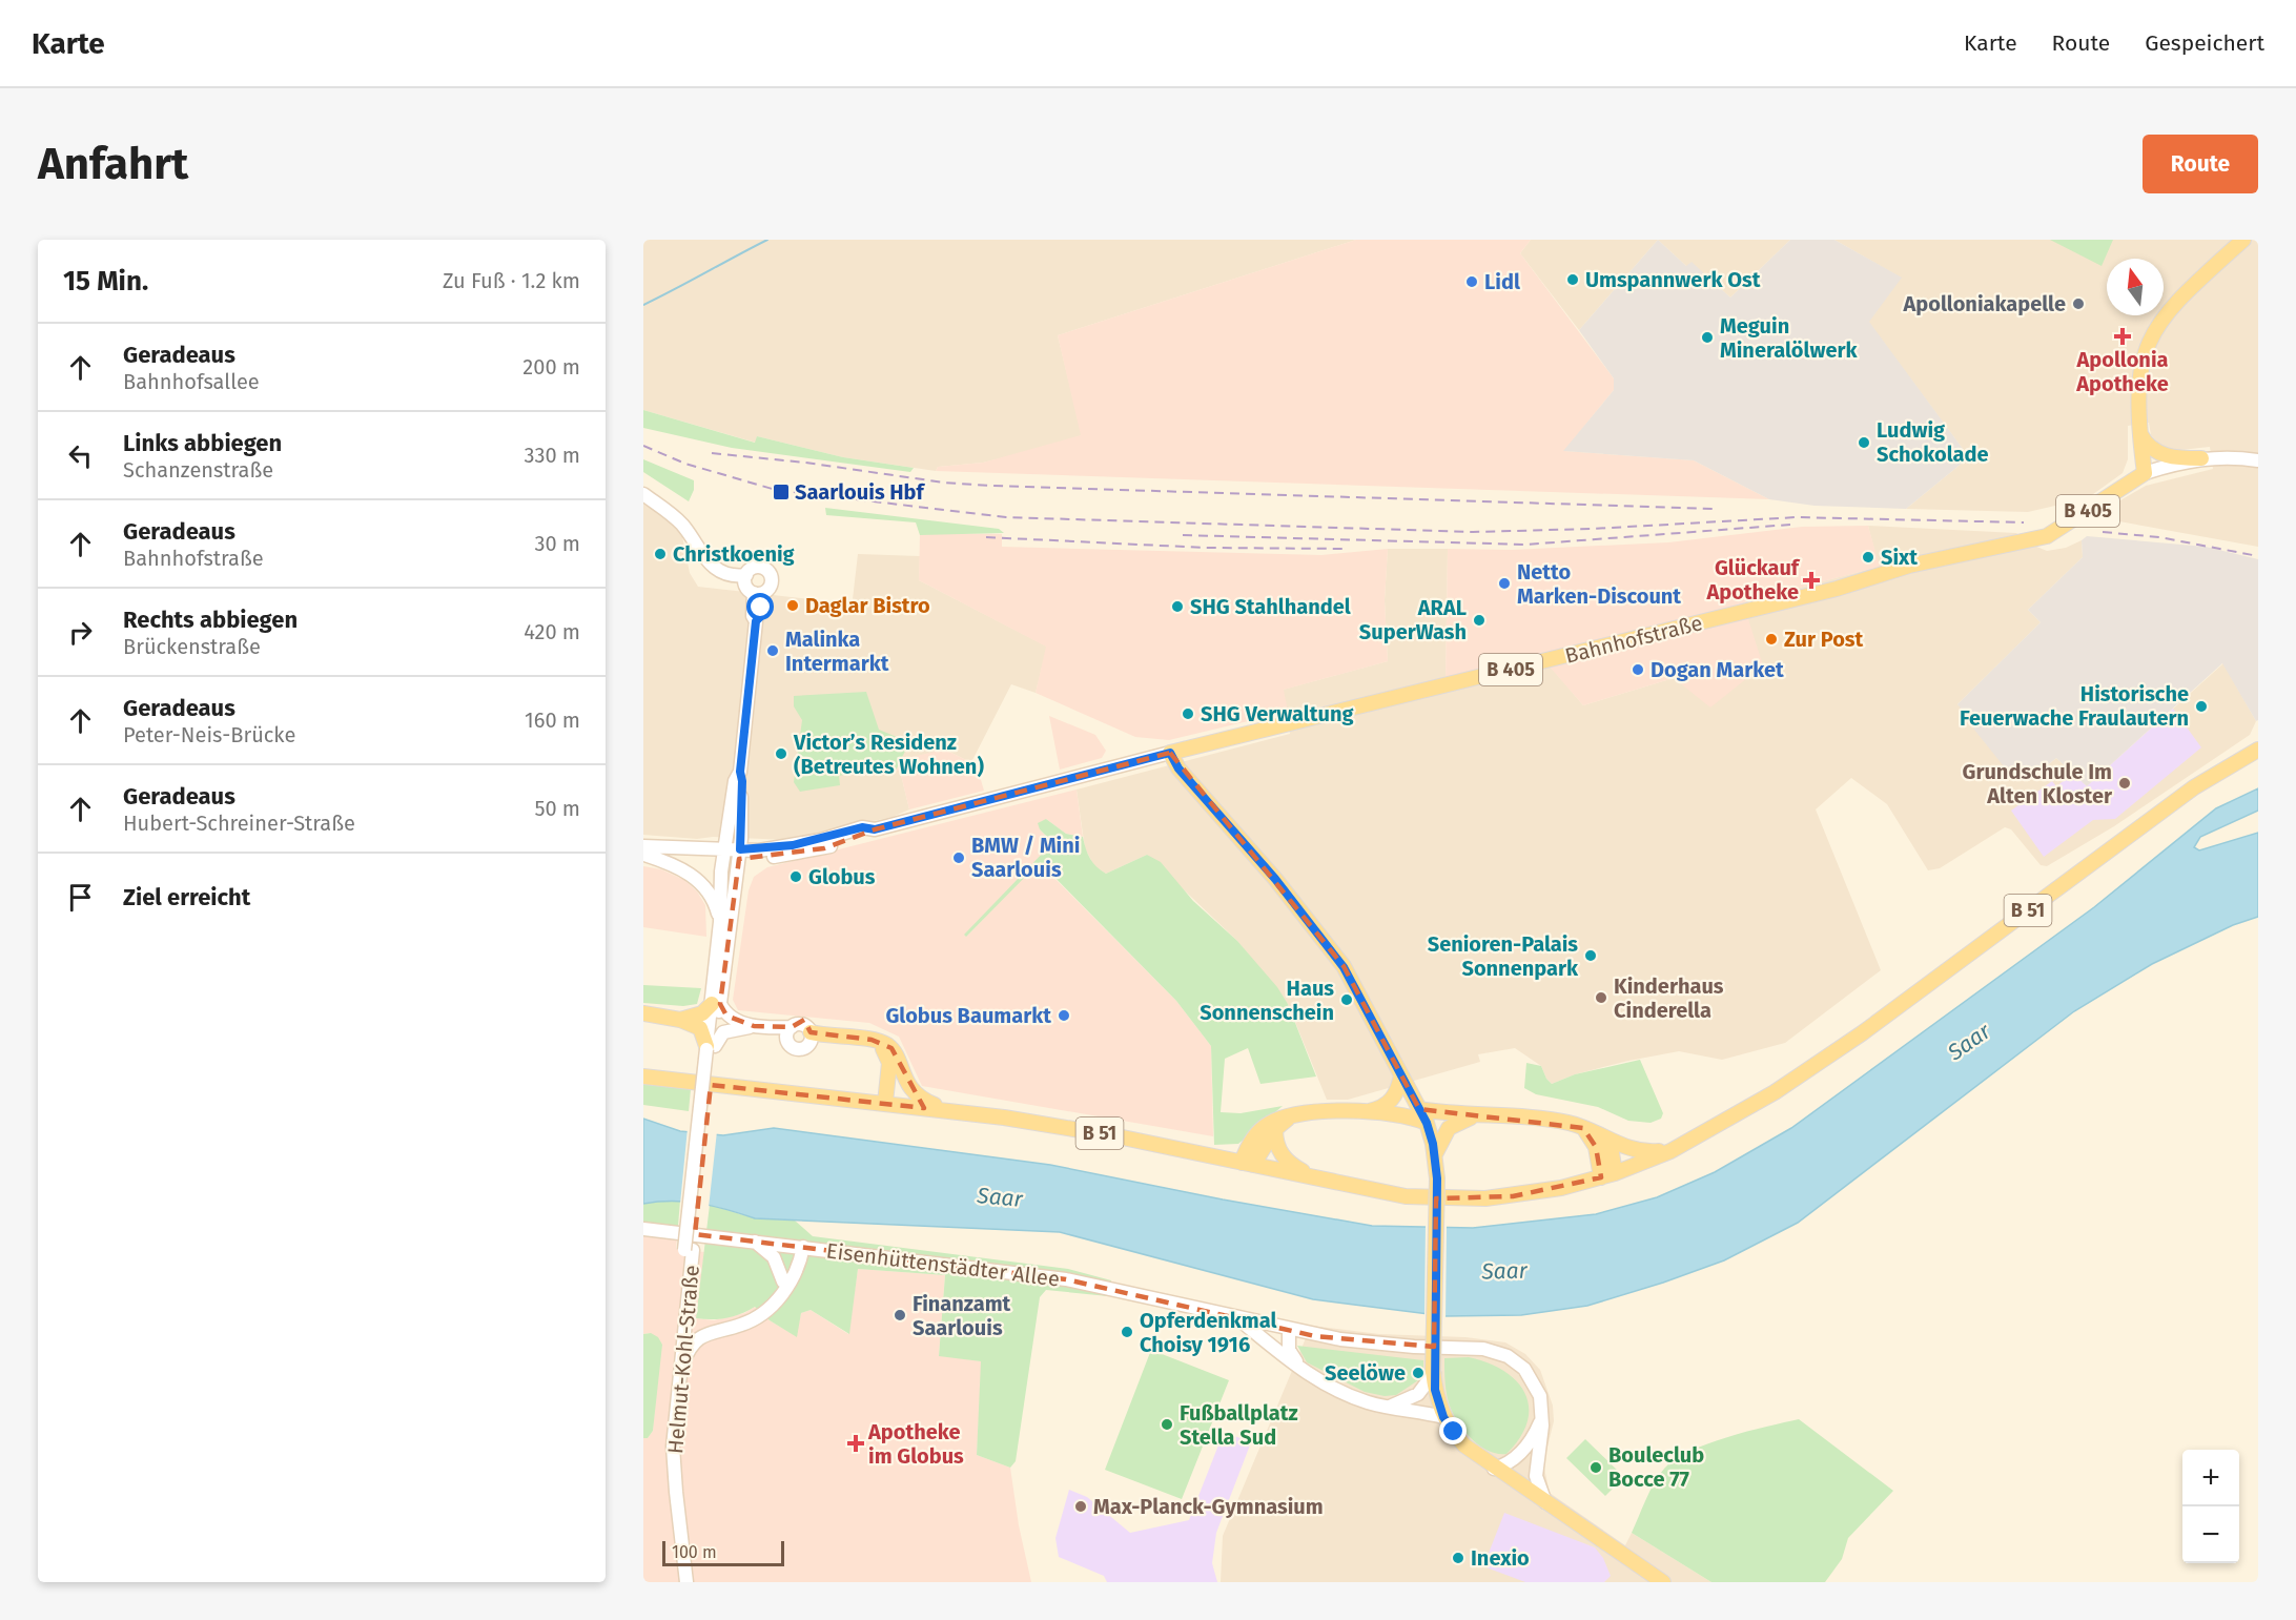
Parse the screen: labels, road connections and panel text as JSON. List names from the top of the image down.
{
  "streets": {
    "main road": ["B 405", "Bahnhofstraße", "B 51"],
    "street": ["Eisenhüttenstädter Allee", "Helmut-Kohl-Straße"]
  },
  "water": ["Saar"],
  "places": {
    "other": [
      "Umspannwerk Ost",
      "Lidl",
      "Apolloniakapelle",
      "Meguin Mineralölwerk",
      "Ludwig Schokolade",
      "Christkoenig",
      "Sixt",
      "Netto Marken-Discount",
      "Daglar Bistro",
      "SHG Stahlhandel",
      "ARAL SuperWash",
      "Zur Post",
      "Malinka Intermarkt",
      "Dogan Market",
      "Historische Feuerwache Fraulautern",
      "SHG Verwaltung",
      "Victor’s Residenz (Betreutes Wohnen)",
      "Grundschule Im Alten Kloster",
      "BMW / Mini Saarlouis",
      "Globus",
      "Senioren-Palais Sonnenpark",
      "Kinderhaus Cinderella",
      "Haus Sonnenschein",
      "Globus Baumarkt",
      "Finanzamt Saarlouis",
      "Opferdenkmal Choisy 1916",
      "Seelöwe",
      "Fußballplatz Stella Sud",
      "Bouleclub Bocce 77",
      "Max-Planck-Gymnasium",
      "Inexio"
    ],
    "health": ["Apollonia Apotheke", "Glückauf Apotheke", "Apotheke im Globus"],
    "transit": ["Saarlouis Hbf"]
  },
  "scale_bar": "100 m",
  "north": "top",
  "page": {
    "header": "Karte",
    "nav": ["Karte", "Route", "Gespeichert"],
    "buttons": "Route",
    "title": "Anfahrt",
    "heading": ["15 Min.", "Zu Fuß · 1.2 km"],
    "list": [
      ["Geradeaus", "Bahnhofsallee", "200 m"],
      ["Links abbiegen", "Schanzenstraße", "330 m"],
      ["Geradeaus", "Bahnhofstraße", "30 m"],
      ["Rechts abbiegen", "Brückenstraße", "420 m"],
      ["Geradeaus", "Peter-Neis-Brücke", "160 m"],
      ["Geradeaus", "Hubert-Schreiner-Straße", "50 m"],
      "Ziel erreicht"
    ],
    "map_buttons": ["+", "−"],
    "scale": "100 m"
  }
}
